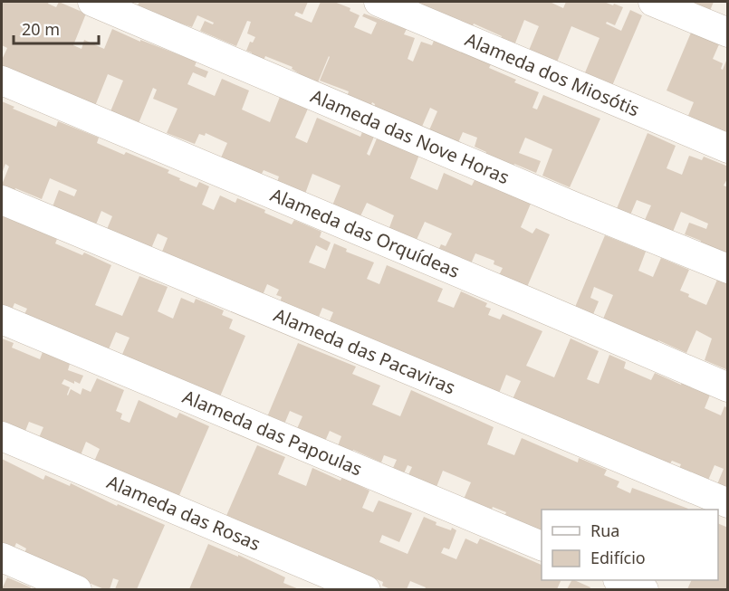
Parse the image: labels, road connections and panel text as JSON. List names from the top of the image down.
{
  "streets": {
    "street": [
      "Alameda dos Miosótis",
      "Alameda das Nove Horas",
      "Alameda das Orquídeas",
      "Alameda das Pacaviras",
      "Alameda das Papoulas",
      "Alameda das Rosas"
    ]
  },
  "legend": ["Rua", "Edifício"],
  "scale_bar": "20 m"
}
